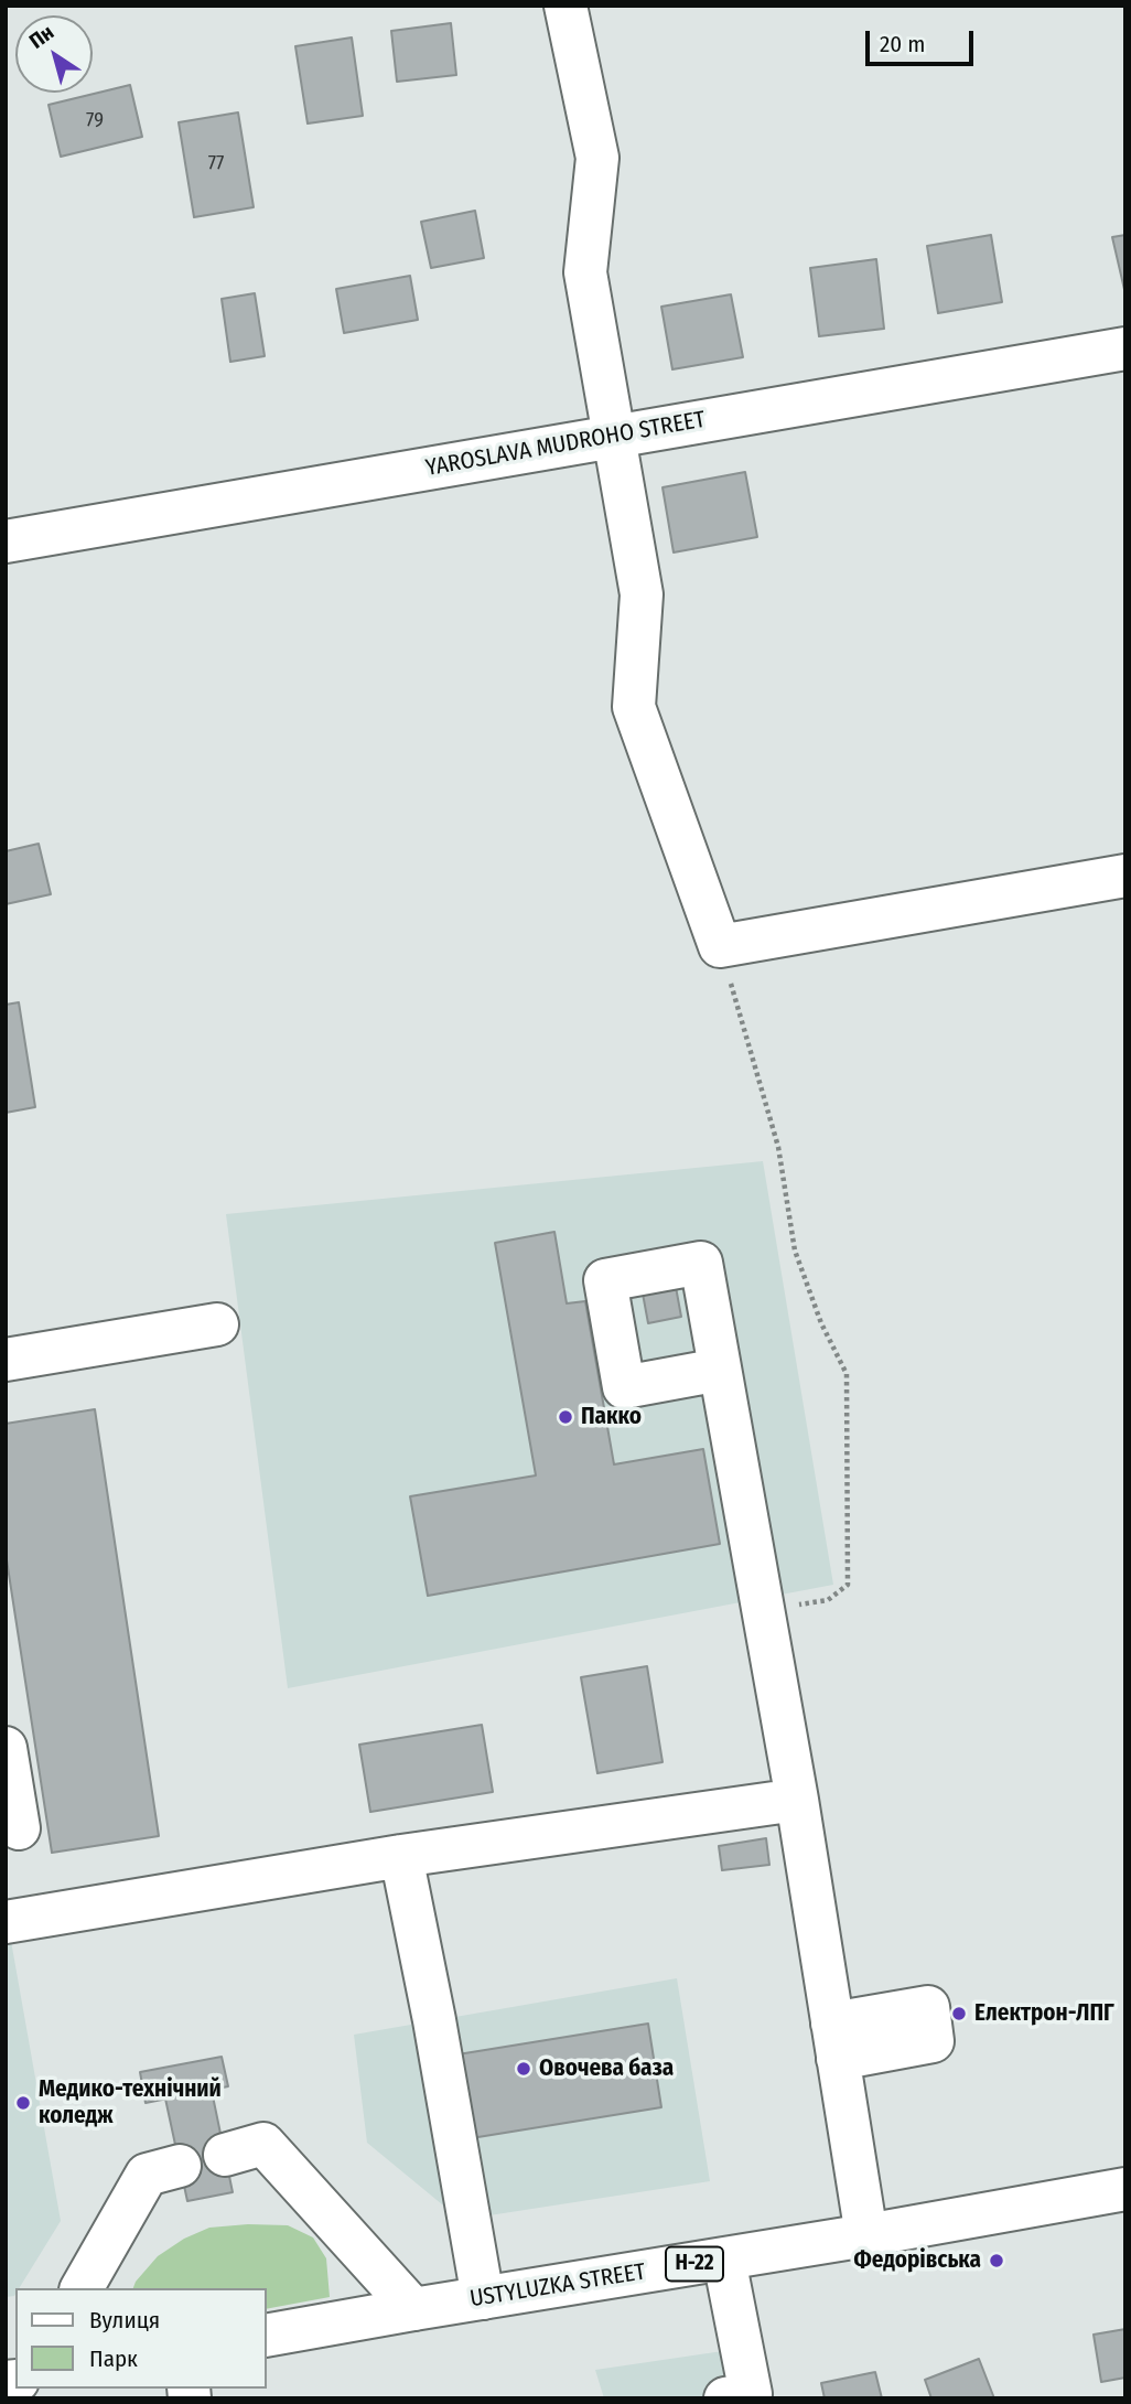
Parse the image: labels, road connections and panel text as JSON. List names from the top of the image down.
{
  "streets": {
    "street": ["YAROSLAVA MUDROHO STREET", "Н-22", "USTYLUZKA STREET"]
  },
  "places": [
    "Пакко",
    "Електрон-ЛПГ",
    "Овочева база",
    "Медико-технічний коледж",
    "Федорівська"
  ],
  "house_numbers": ["79", "77"],
  "legend": ["Вулиця", "Парк"],
  "scale_bar": "20 m",
  "north": "top left"
}
